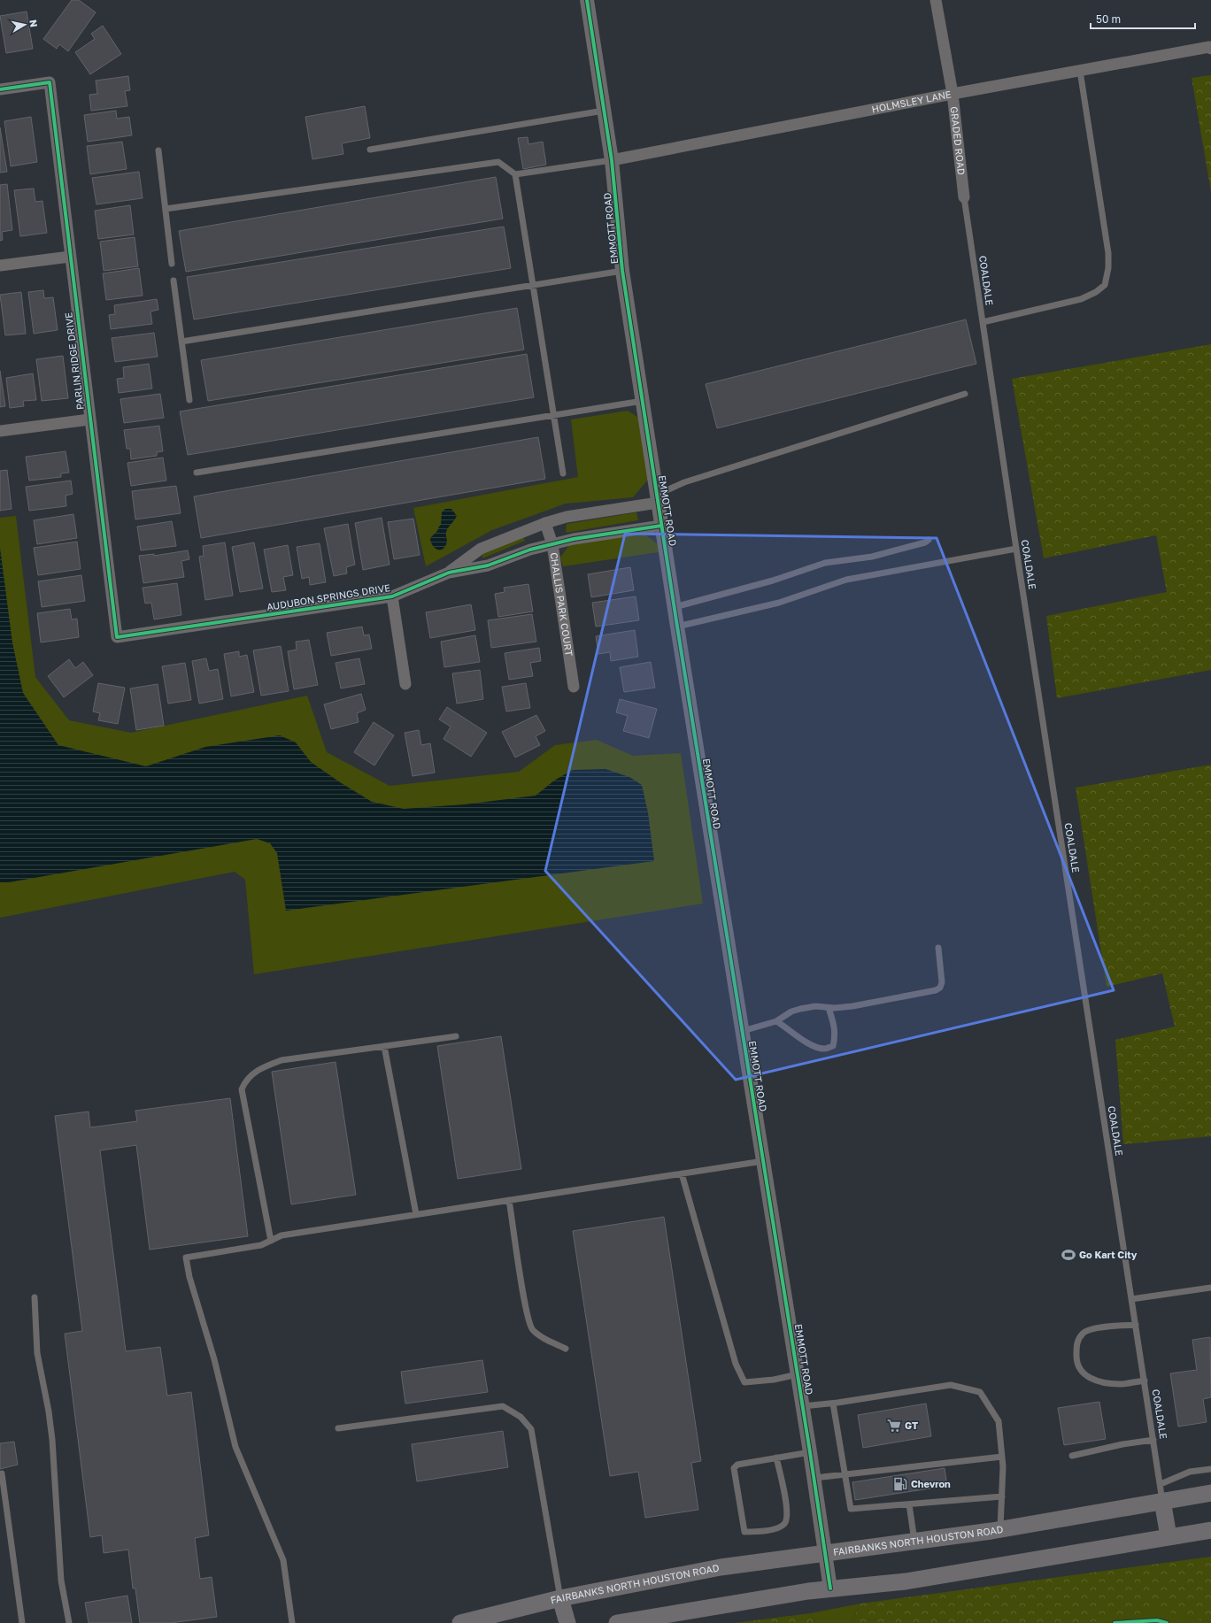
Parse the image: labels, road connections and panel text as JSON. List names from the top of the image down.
{
  "streets": {
    "main road": ["FAIRBANKS NORTH HOUSTON ROAD"],
    "street": [
      "HOLMSLEY LANE",
      "GRADED ROAD",
      "EMMOTT ROAD",
      "PARLIN RIDGE DRIVE",
      "AUDUBON SPRINGS DRIVE",
      "CHALLIS PARK COURT"
    ],
    "lane": ["COALDALE"]
  },
  "crossings": [
    ["HOLMSLEY LANE", "GRADED ROAD"],
    ["HOLMSLEY LANE", "EMMOTT ROAD"],
    ["GRADED ROAD", "COALDALE"],
    ["EMMOTT ROAD", "AUDUBON SPRINGS DRIVE"],
    ["EMMOTT ROAD", "FAIRBANKS NORTH HOUSTON ROAD"],
    ["COALDALE", "FAIRBANKS NORTH HOUSTON ROAD"],
    ["PARLIN RIDGE DRIVE", "AUDUBON SPRINGS DRIVE"],
    ["AUDUBON SPRINGS DRIVE", "CHALLIS PARK COURT"]
  ],
  "places": {
    "sports": ["Go Kart City"],
    "supermarket": ["GT"],
    "fuel station": ["Chevron"]
  },
  "scale_bar": "50 m",
  "north": "right"
}
